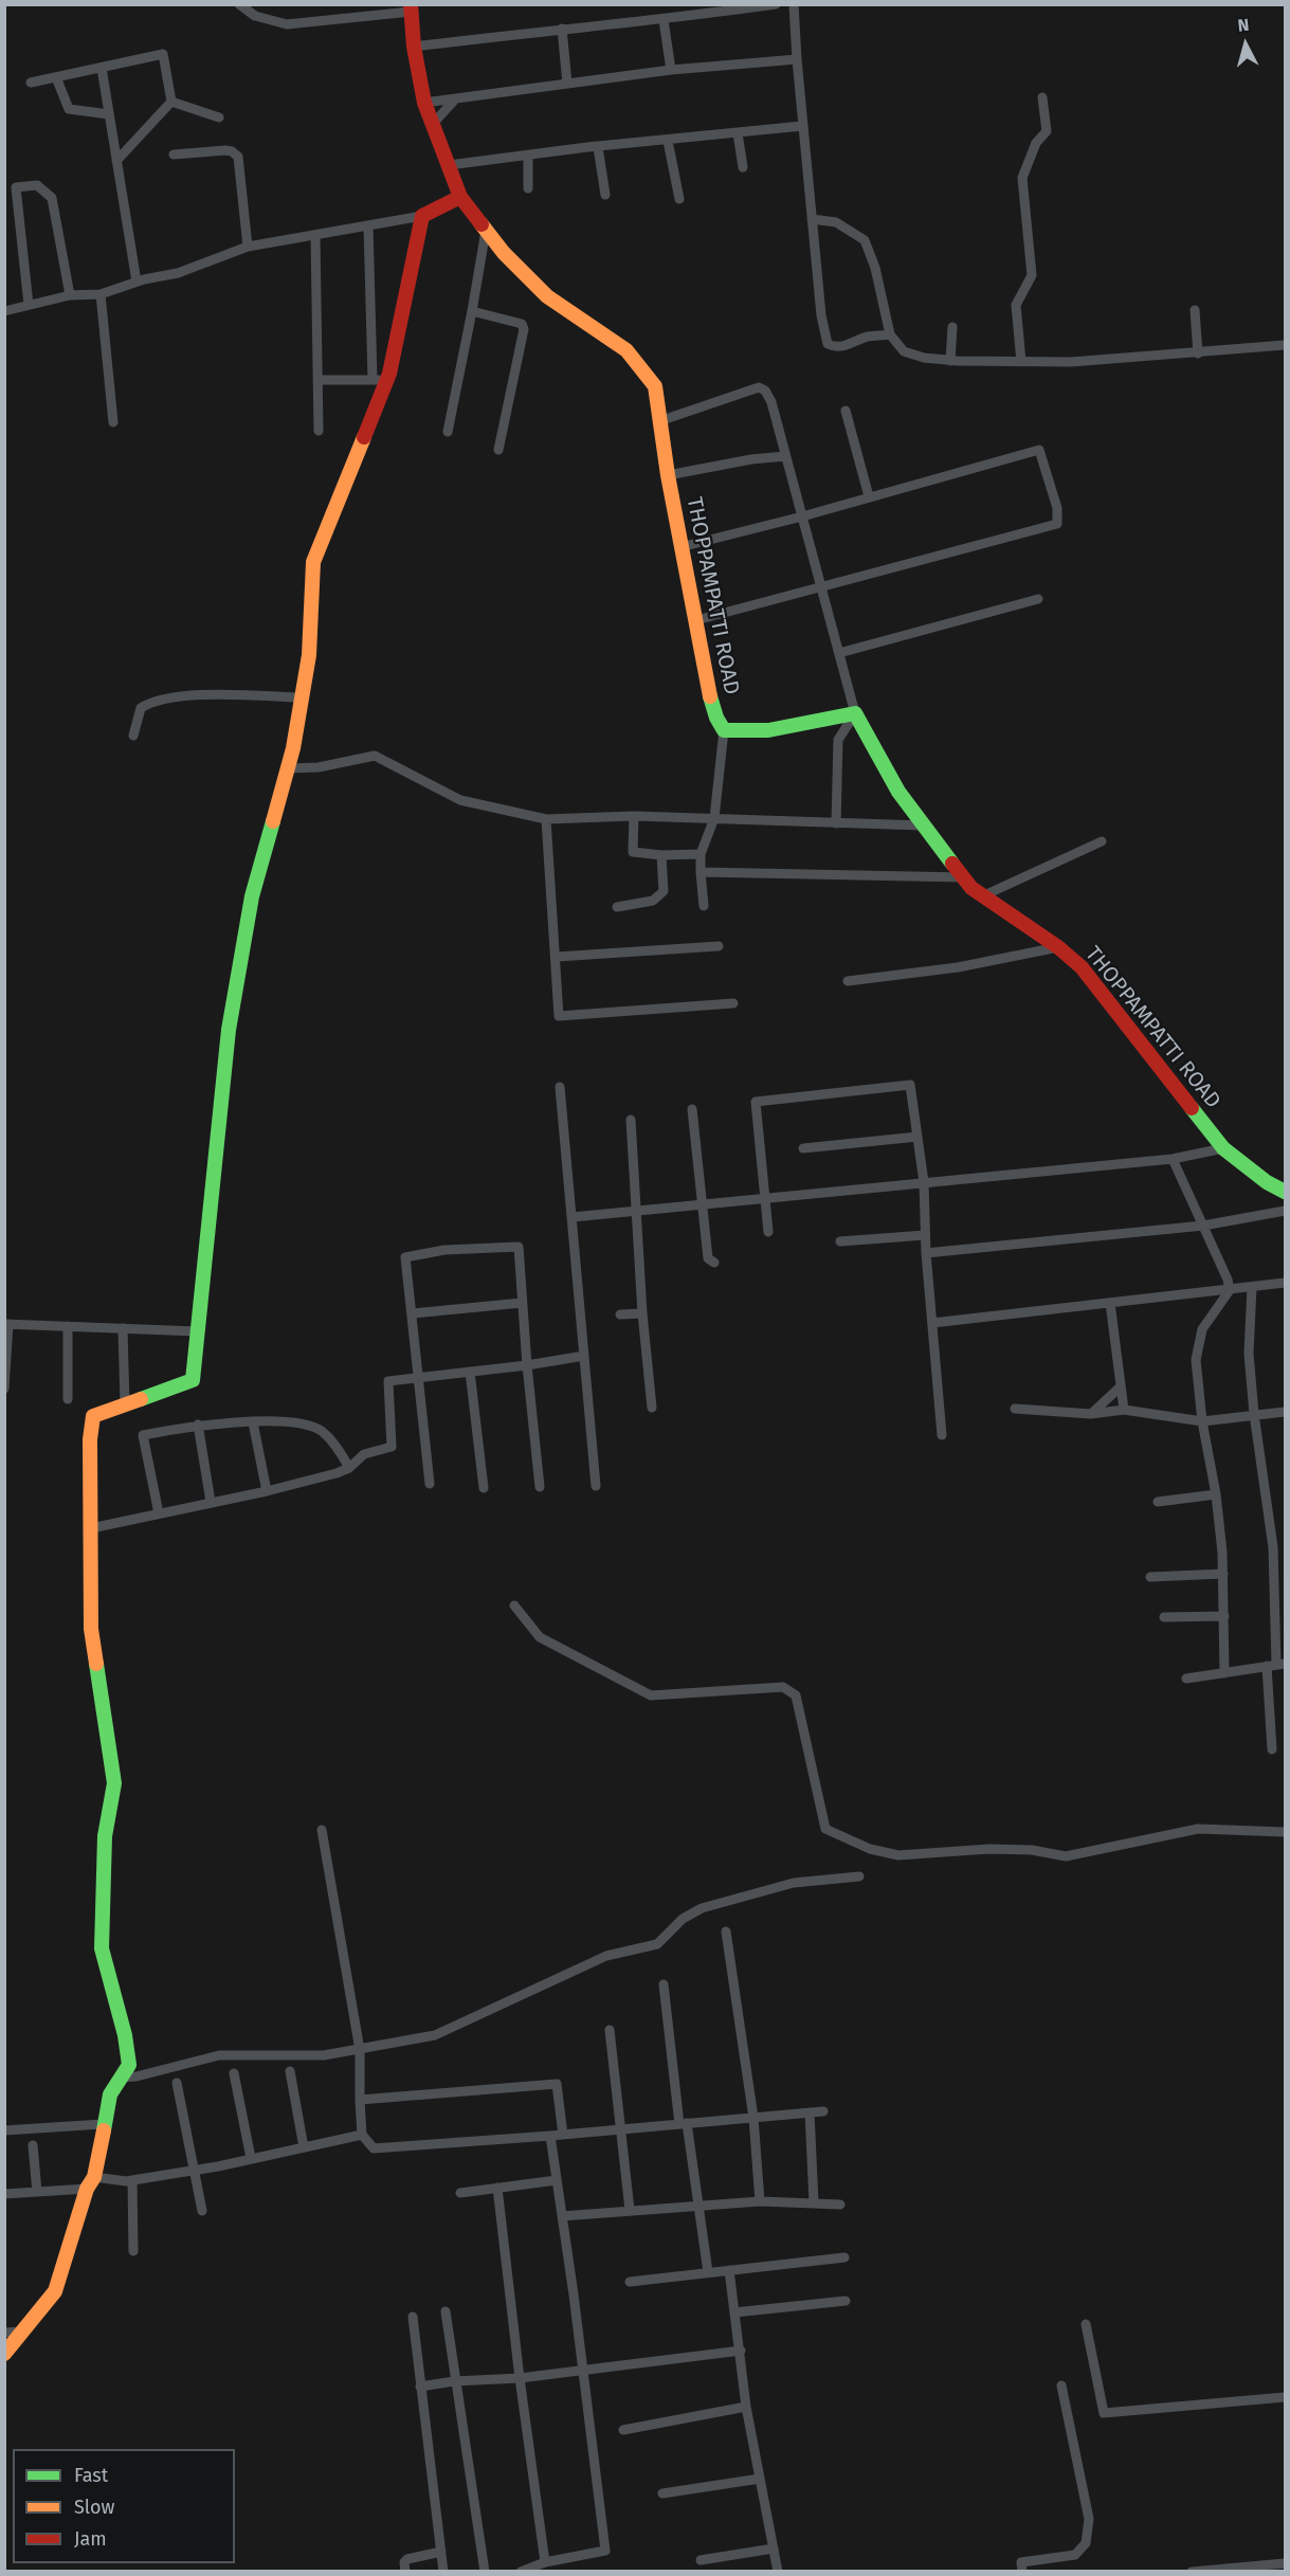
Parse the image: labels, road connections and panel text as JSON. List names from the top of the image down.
{
  "streets": {
    "street": ["THOPPAMPATTI ROAD"]
  },
  "legend": ["Fast", "Slow", "Jam"],
  "north": "top"
}
